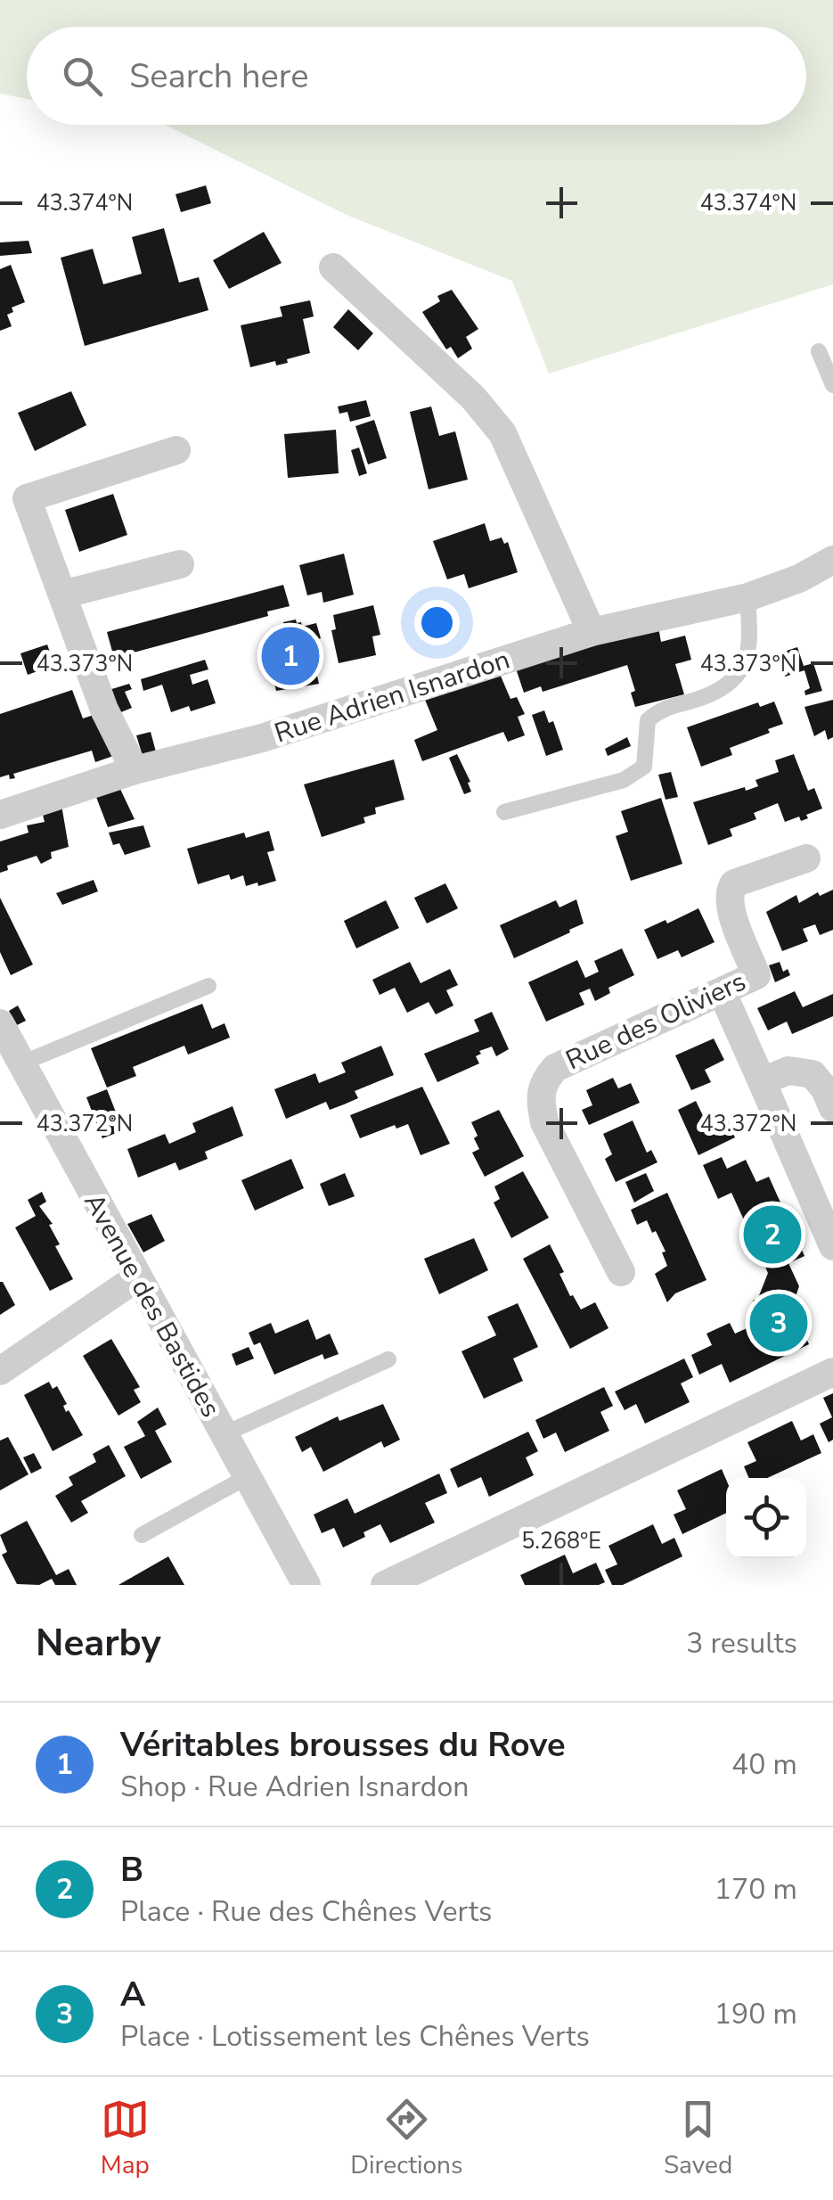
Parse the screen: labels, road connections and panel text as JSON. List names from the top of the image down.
{
  "streets": {
    "street": ["Rue Adrien Isnardon", "Rue des Oliviers", "Avenue des Bastides"]
  },
  "page": {
    "search": "Search here",
    "pins": ["1", "2", "3"],
    "heading": ["Nearby", "3 results"],
    "list": [
      {
        "mark": "1",
        "name": "Véritables brousses du Rove",
        "note": "Shop · Rue Adrien Isnardon",
        "value": "40 m"
      },
      {
        "mark": "2",
        "name": "B",
        "note": "Place · Rue des Chênes Verts",
        "value": "170 m"
      },
      {
        "mark": "3",
        "name": "A",
        "note": "Place · Lotissement les Chênes Verts",
        "value": "190 m"
      }
    ],
    "nav": ["Map", "Directions", "Saved"]
  },
  "coordinates": [
    "43.374°N",
    "43.373°N",
    "43.372°N",
    "5.268°E"
  ]
}
